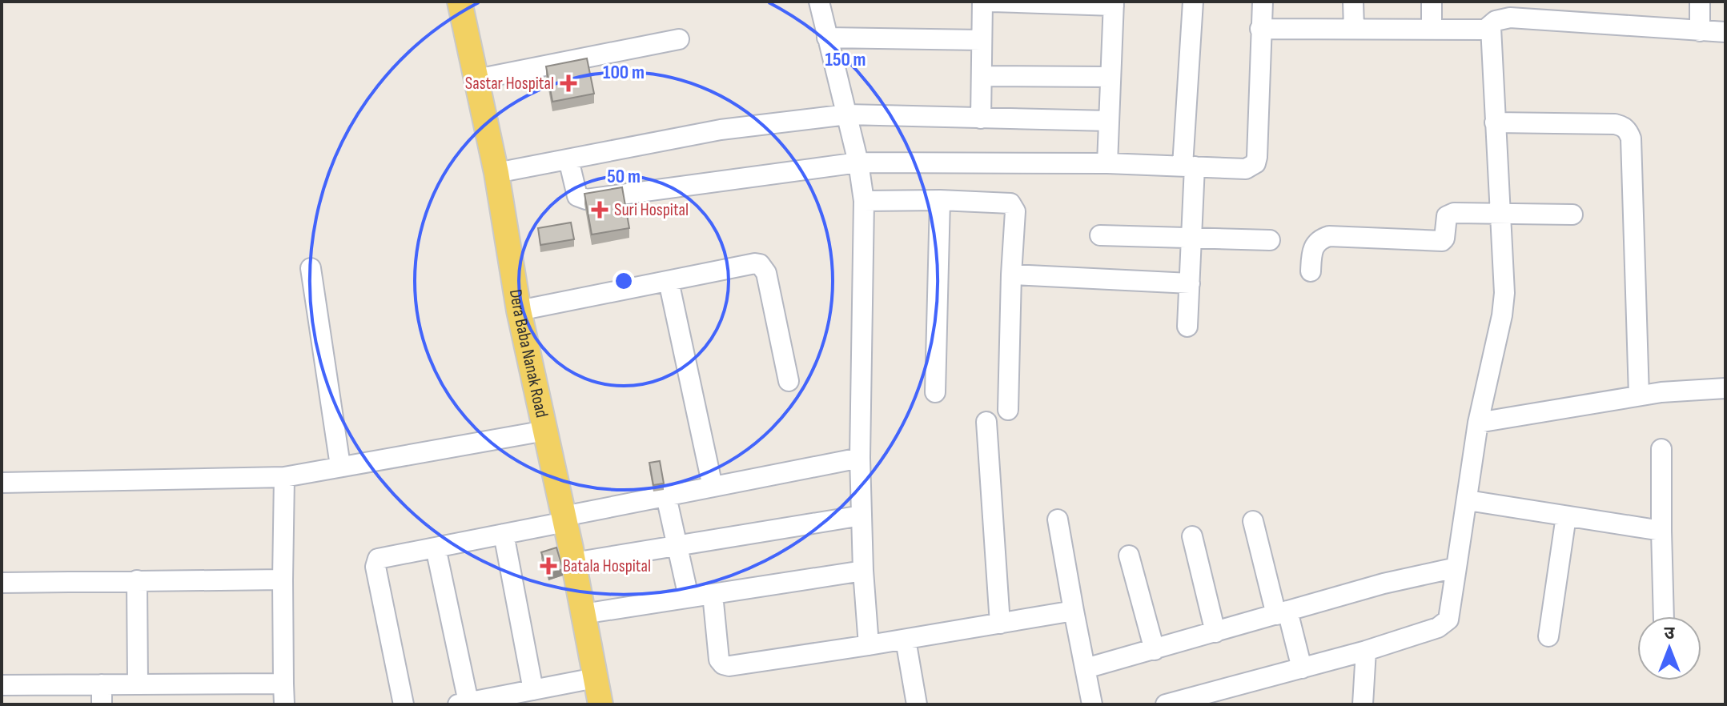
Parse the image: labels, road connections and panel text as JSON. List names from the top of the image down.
{
  "streets": {
    "main road": ["Dera Baba Nanak Road"]
  },
  "places": {
    "health": ["Sastar Hospital", "Suri Hospital", "Batala Hospital"]
  },
  "north": "top",
  "rings": ["150 m", "100 m", "50 m"]
}
